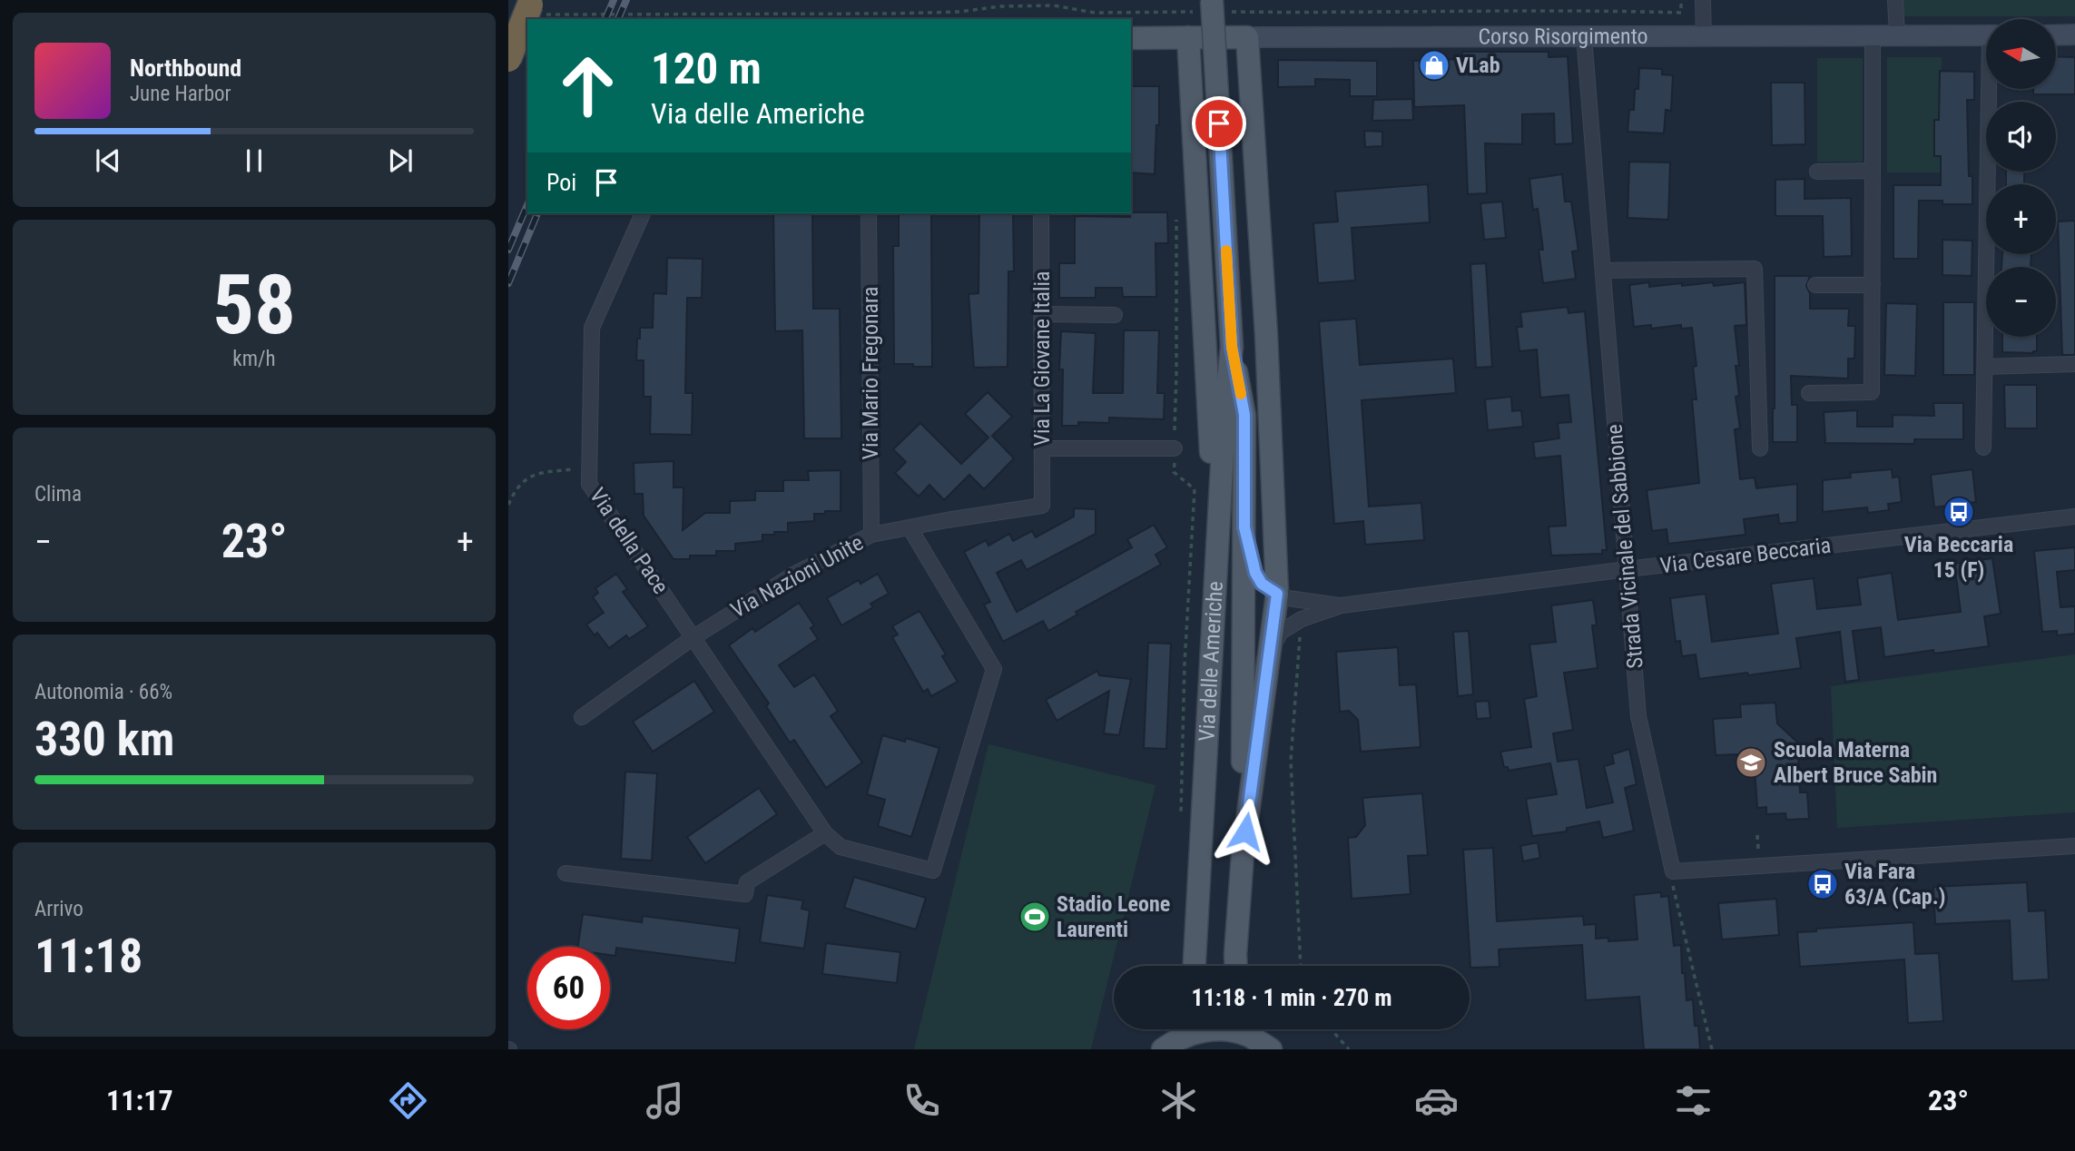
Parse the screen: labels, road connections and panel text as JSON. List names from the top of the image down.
{
  "streets": {
    "main road": ["Corso Risorgimento", "Via delle Americhe"],
    "street": [
      "Via La Giovane Italia",
      "Via Mario Fregonara",
      "Via della Pace",
      "Strada Vicinale del Sabbione",
      "Via Cesare Beccaria",
      "Via Nazioni Unite"
    ]
  },
  "crossings": [
    ["Corso Risorgimento", "Strada Vicinale del Sabbione"],
    ["Corso Risorgimento", "Via delle Americhe"],
    ["Via La Giovane Italia", "Via Nazioni Unite"],
    ["Via Mario Fregonara", "Via Nazioni Unite"],
    ["Via della Pace", "Via Nazioni Unite"],
    ["Strada Vicinale del Sabbione", "Via Cesare Beccaria"]
  ],
  "places": {
    "shop": ["VLab"],
    "bus stop": ["Via Beccaria 15 (F)", "Via Fara 63/A (Cap.)"],
    "school or university": ["Scuola Materna Albert Bruce Sabin"],
    "sports": ["Stadio Leone Laurenti"]
  },
  "north": "left",
  "page": {
    "map_buttons": ["+", "−"],
    "turn": ["120 m", "Via delle Americhe"],
    "song": ["Northbound", "June Harbor"],
    "then": "Poi",
    "tile": [
      ["58", "km/h"],
      "Clima",
      ["Autonomia · 66%", "330 km"],
      ["Arrivo", "11:18"]
    ],
    "heat": ["−", "23°", "+"],
    "limit": "60",
    "trip": "11:18 · 1 min · 270 m",
    "tabs": ["11:17", "23°"]
  }
}
